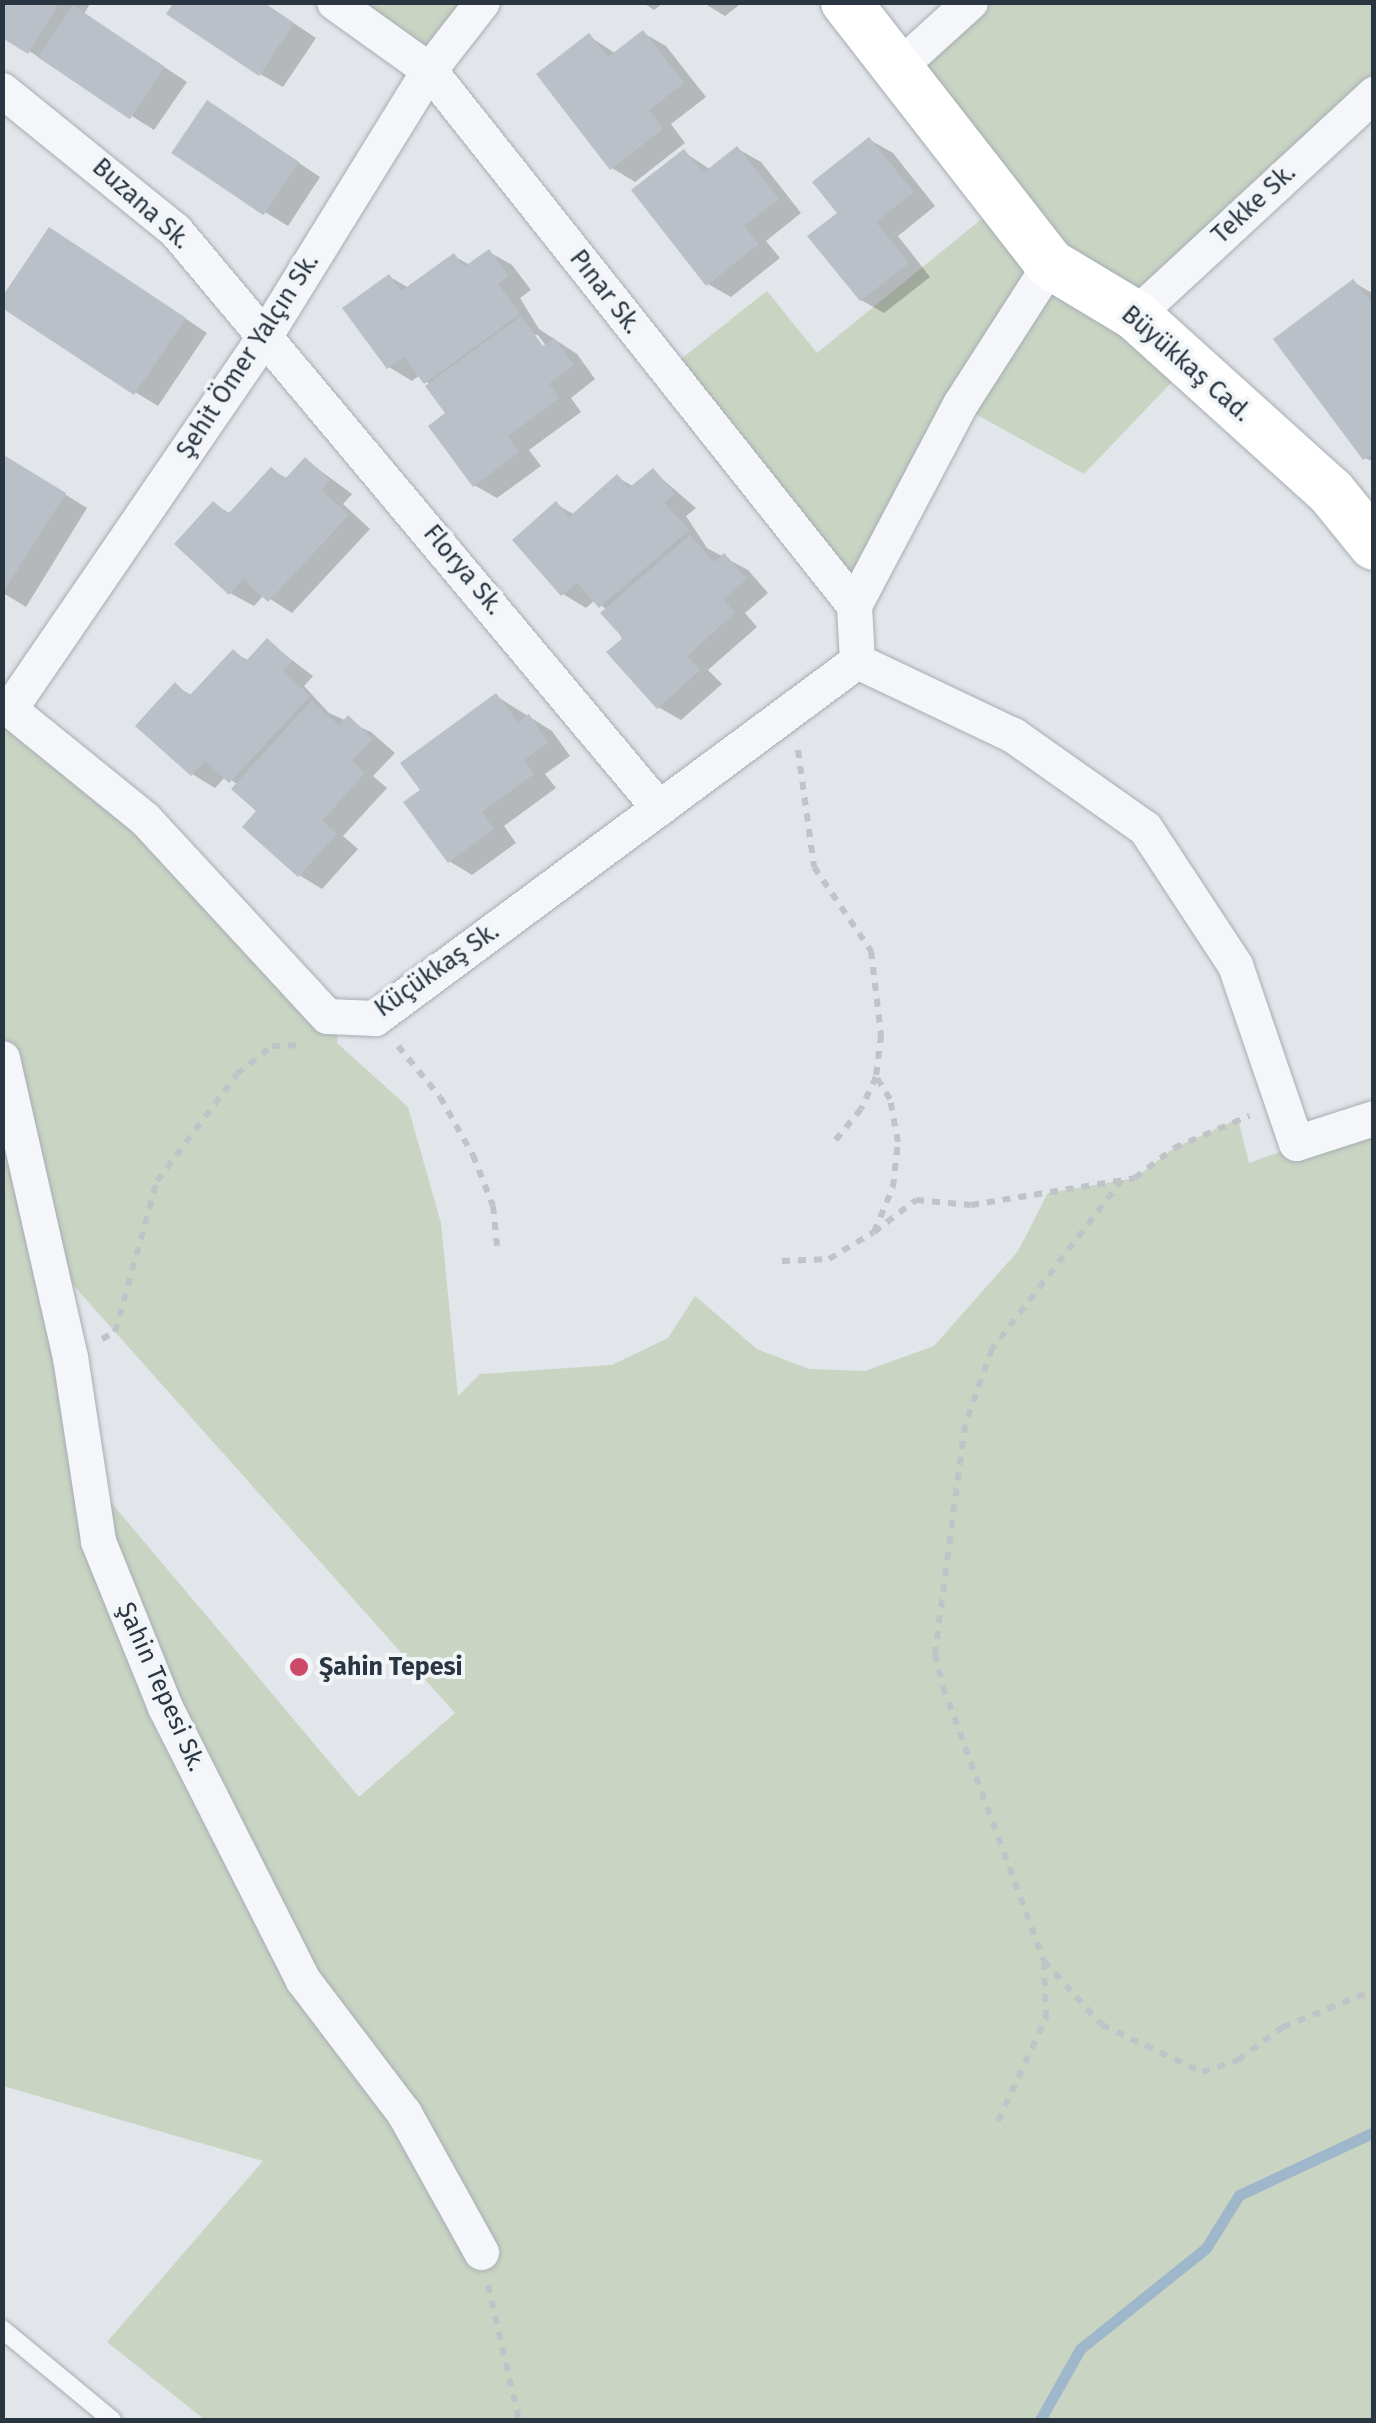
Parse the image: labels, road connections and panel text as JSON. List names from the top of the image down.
{
  "streets": {
    "street": [
      "Buzana Sk.",
      "Tekke Sk.",
      "Pınar Sk.",
      "Şehit Ömer Yalçın Sk.",
      "Büyükkaş Cad.",
      "Florya Sk.",
      "Küçükkaş Sk.",
      "Şahin Tepesi Sk."
    ]
  },
  "crossings": [
    ["Buzana Sk.", "Şehit Ömer Yalçın Sk."],
    ["Buzana Sk.", "Florya Sk."],
    ["Tekke Sk.", "Büyükkaş Cad."],
    ["Pınar Sk.", "Şehit Ömer Yalçın Sk."],
    ["Şehit Ömer Yalçın Sk.", "Florya Sk."],
    ["Şehit Ömer Yalçın Sk.", "Küçükkaş Sk."],
    ["Florya Sk.", "Küçükkaş Sk."]
  ],
  "places": ["Şahin Tepesi"]
}
